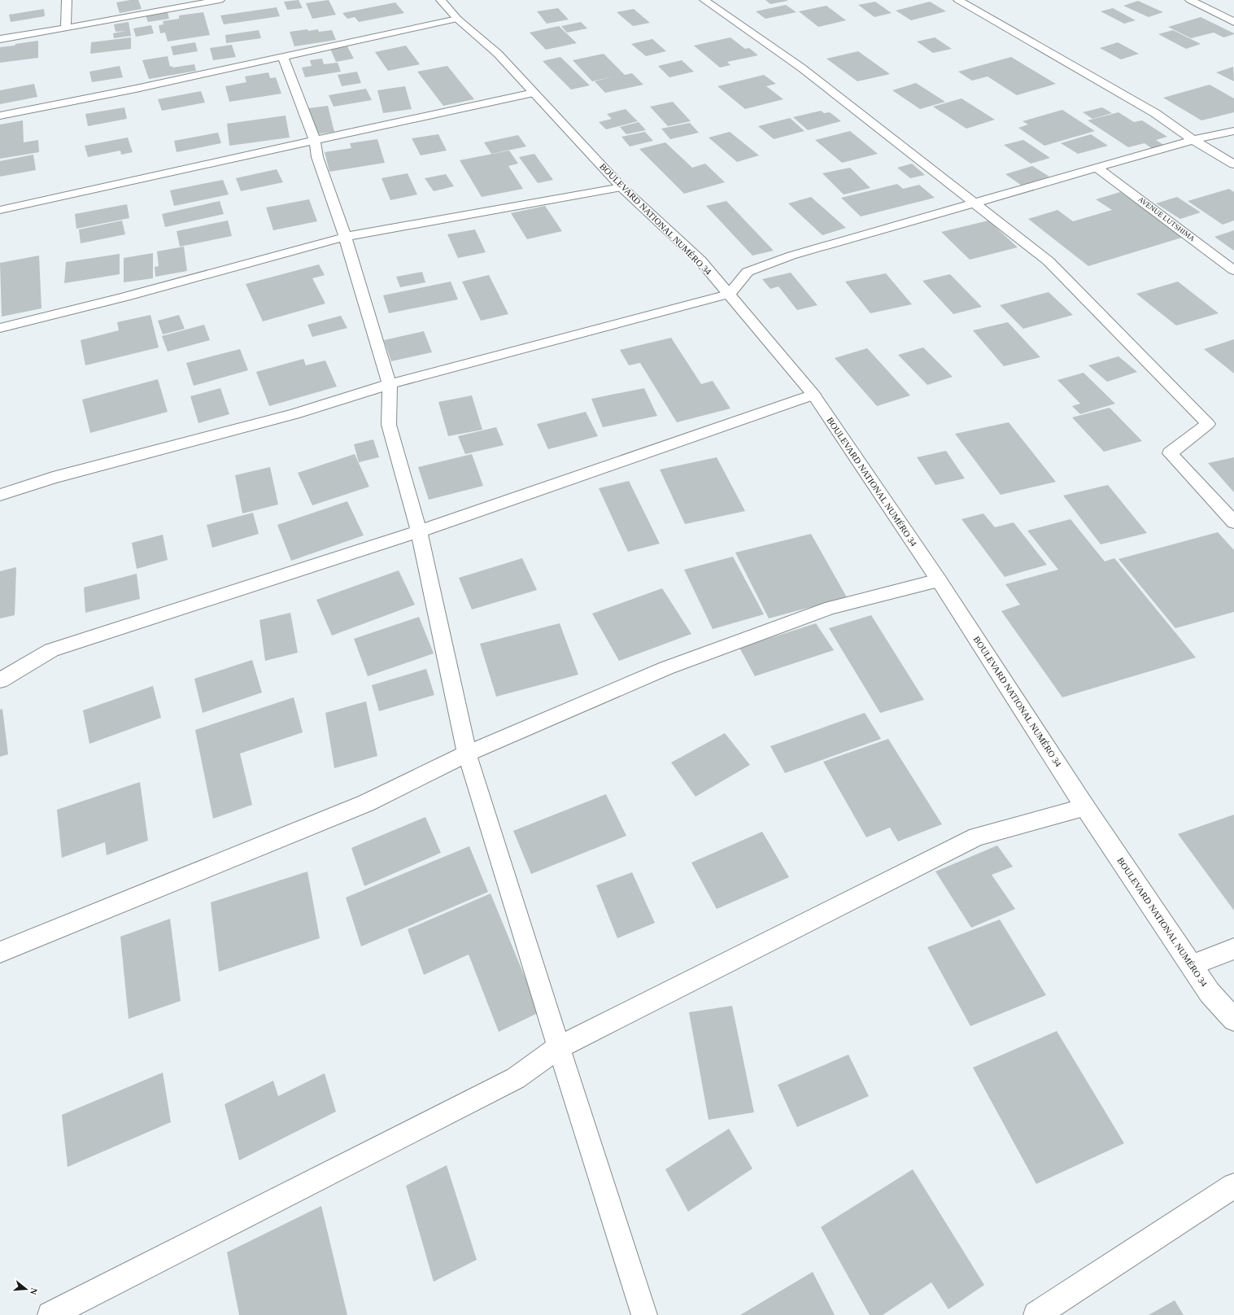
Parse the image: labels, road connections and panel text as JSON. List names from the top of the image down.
{
  "streets": {
    "street": ["BOULEVARD NATIONAL NUMÉRO 34", "AVENUE LUTSHIMA"]
  },
  "north": "right"
}
